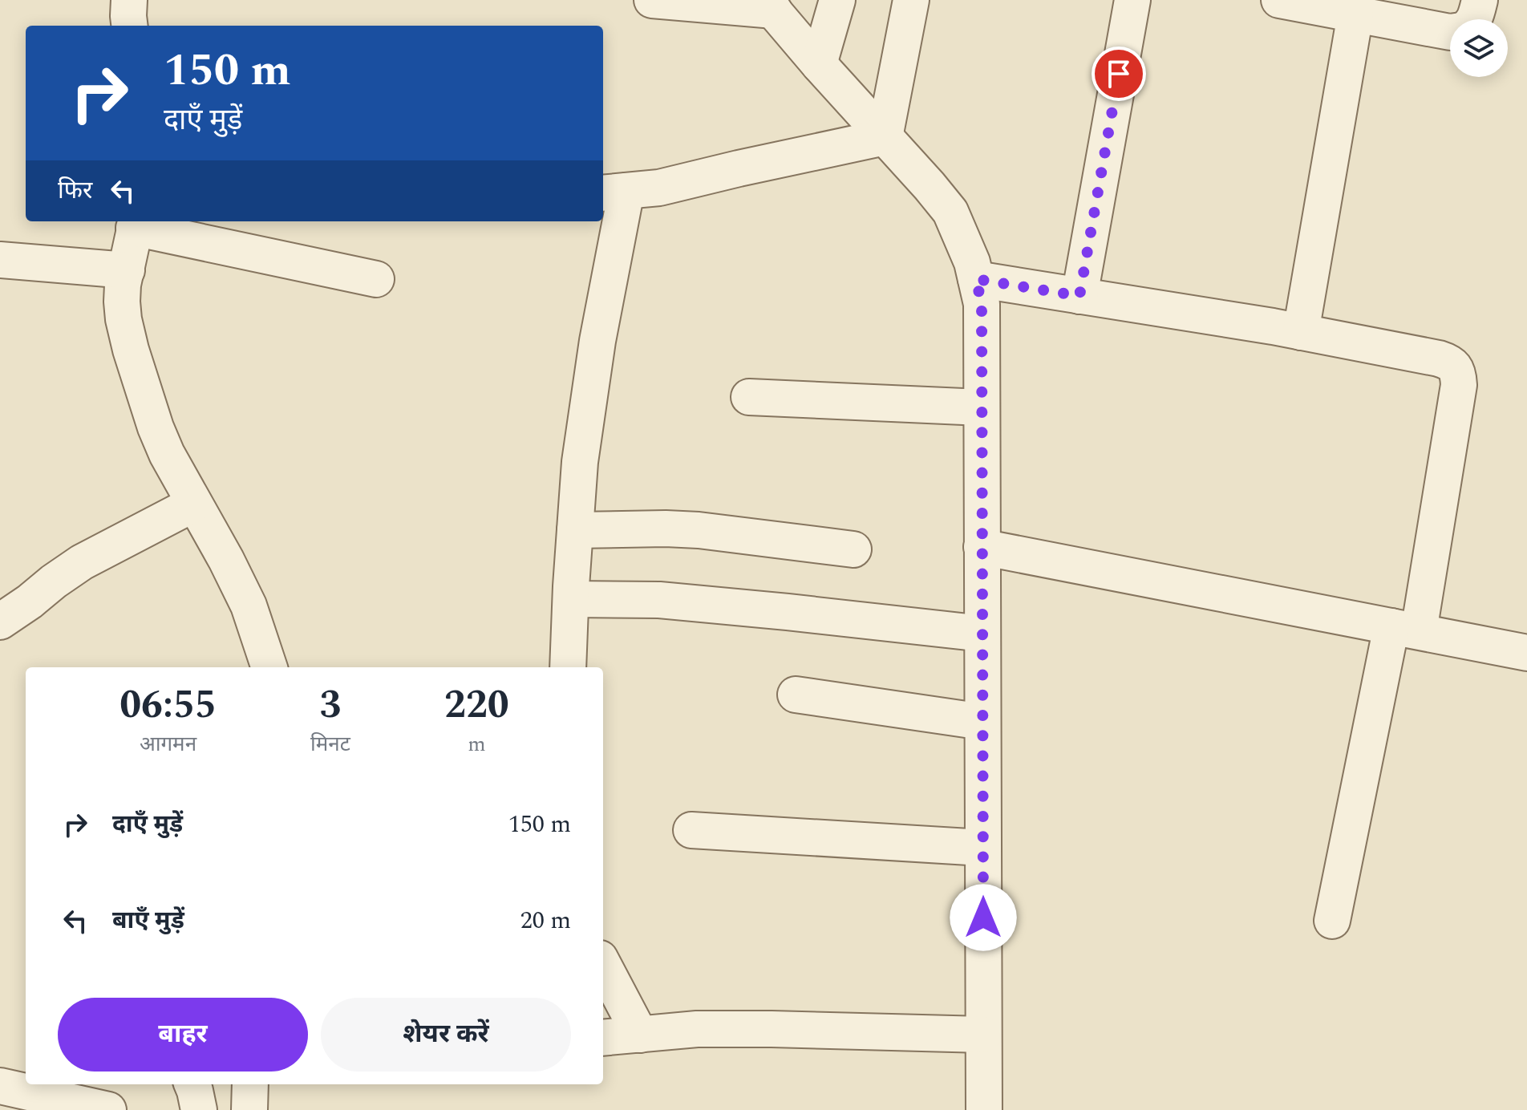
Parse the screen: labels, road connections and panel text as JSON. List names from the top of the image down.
{
  "page": {
    "turn": ["150 m", "दाएँ मुड़ें"],
    "then": "फिर",
    "eta": [
      "06:55",
      "आगमन",
      "3",
      "मिनट",
      "220",
      "m"
    ],
    "list": [
      {
        "name": "दाएँ मुड़ें",
        "value": "150 m"
      },
      {
        "name": "बाएँ मुड़ें",
        "value": "20 m"
      }
    ],
    "buttons": ["बाहर", "शेयर करें"]
  }
}
